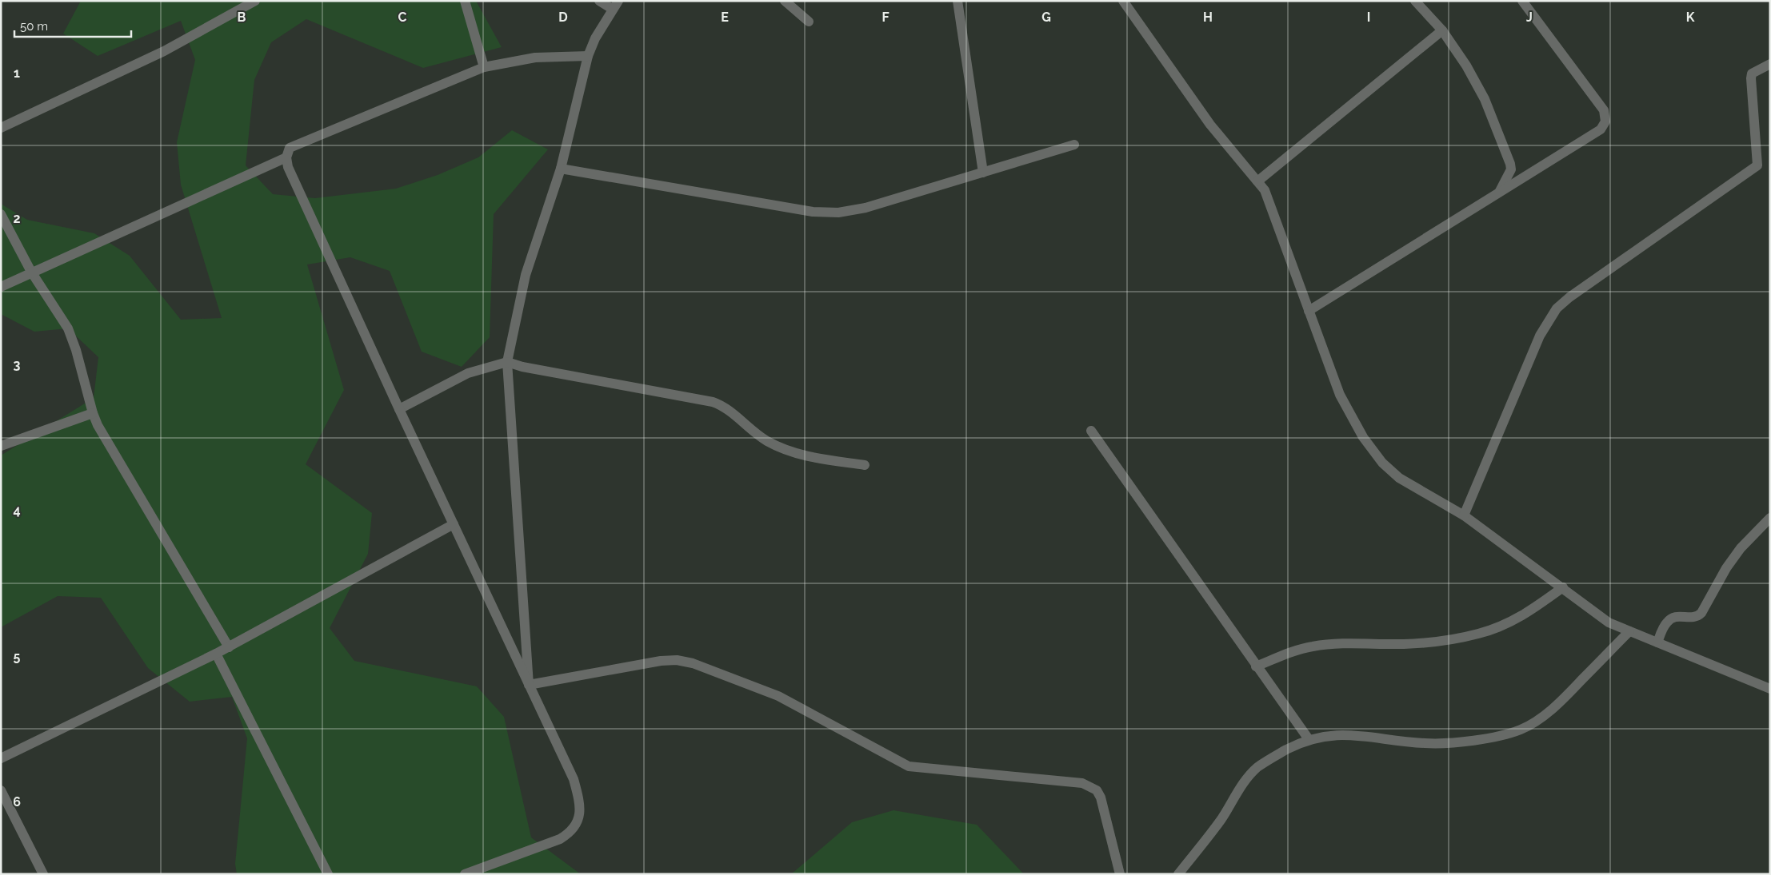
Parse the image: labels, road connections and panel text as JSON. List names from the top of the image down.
{
  "scale_bar": "50 m",
  "grid": {
    "columns": [
      "B",
      "C",
      "D",
      "E",
      "F",
      "G",
      "H",
      "I",
      "J",
      "K"
    ],
    "rows": [
      "1",
      "2",
      "3",
      "4",
      "5",
      "6"
    ]
  }
}
